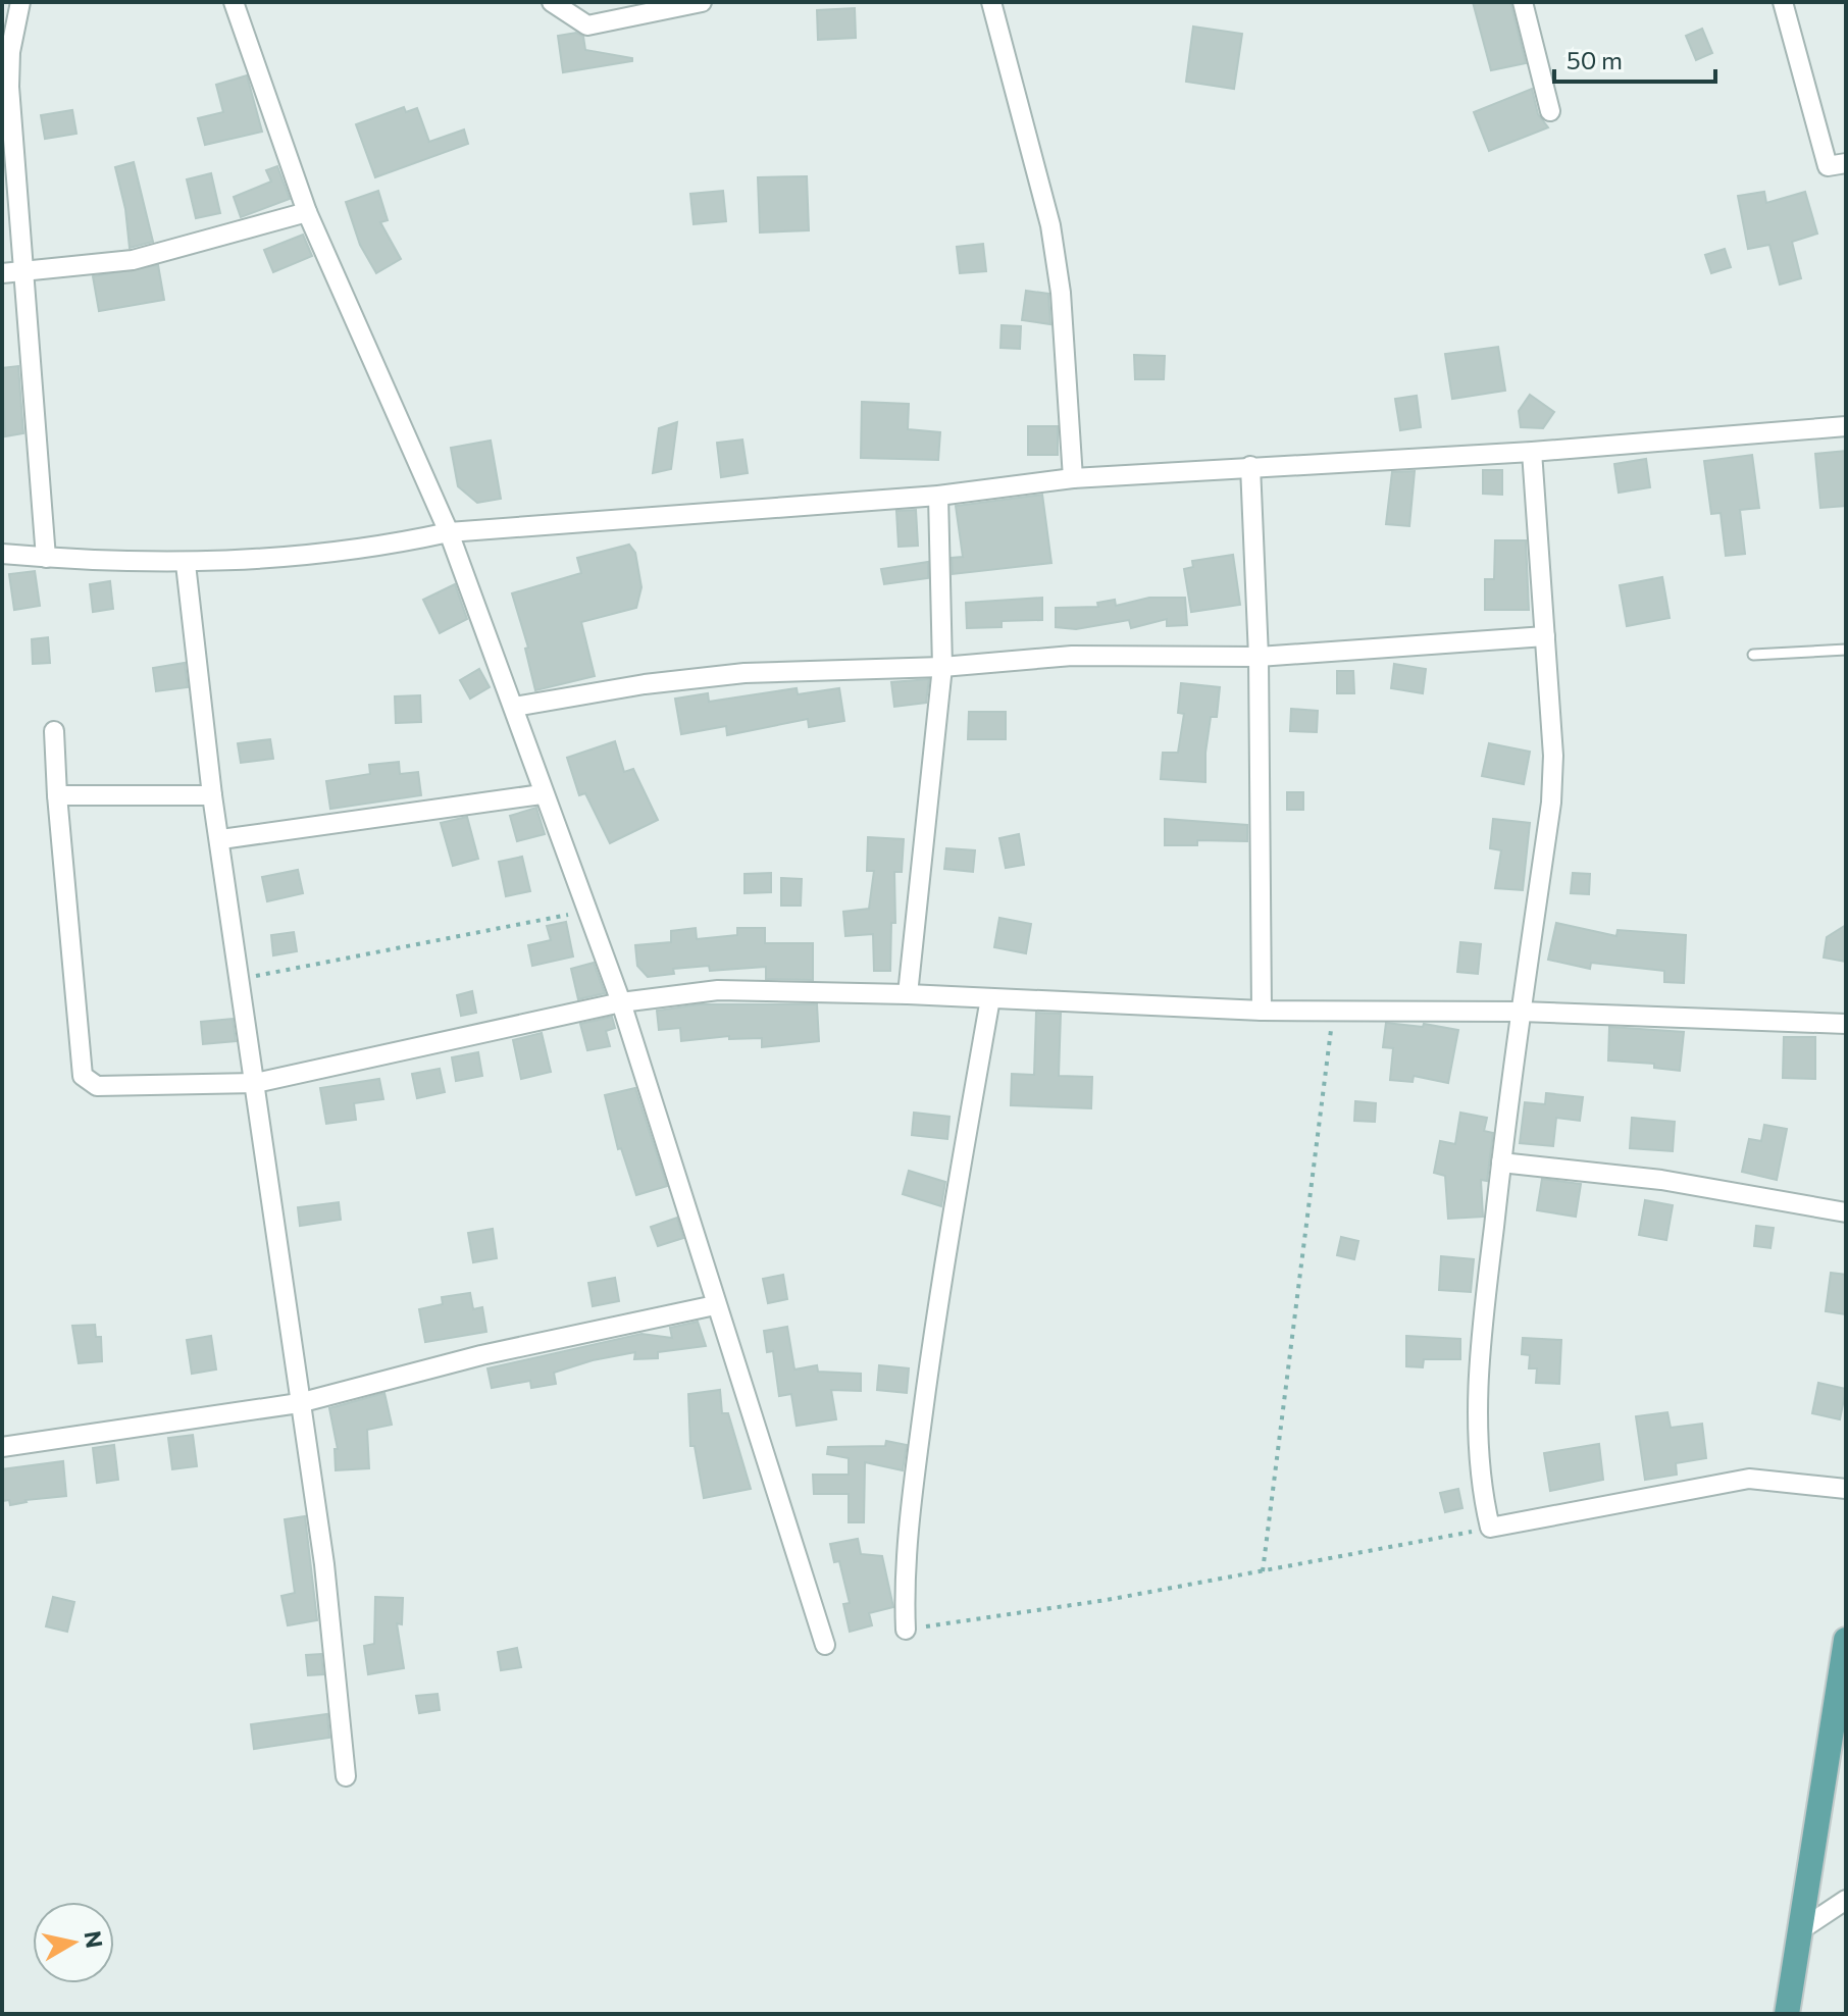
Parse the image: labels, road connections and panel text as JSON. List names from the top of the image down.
{
  "scale_bar": "50 m",
  "north": "right"
}
